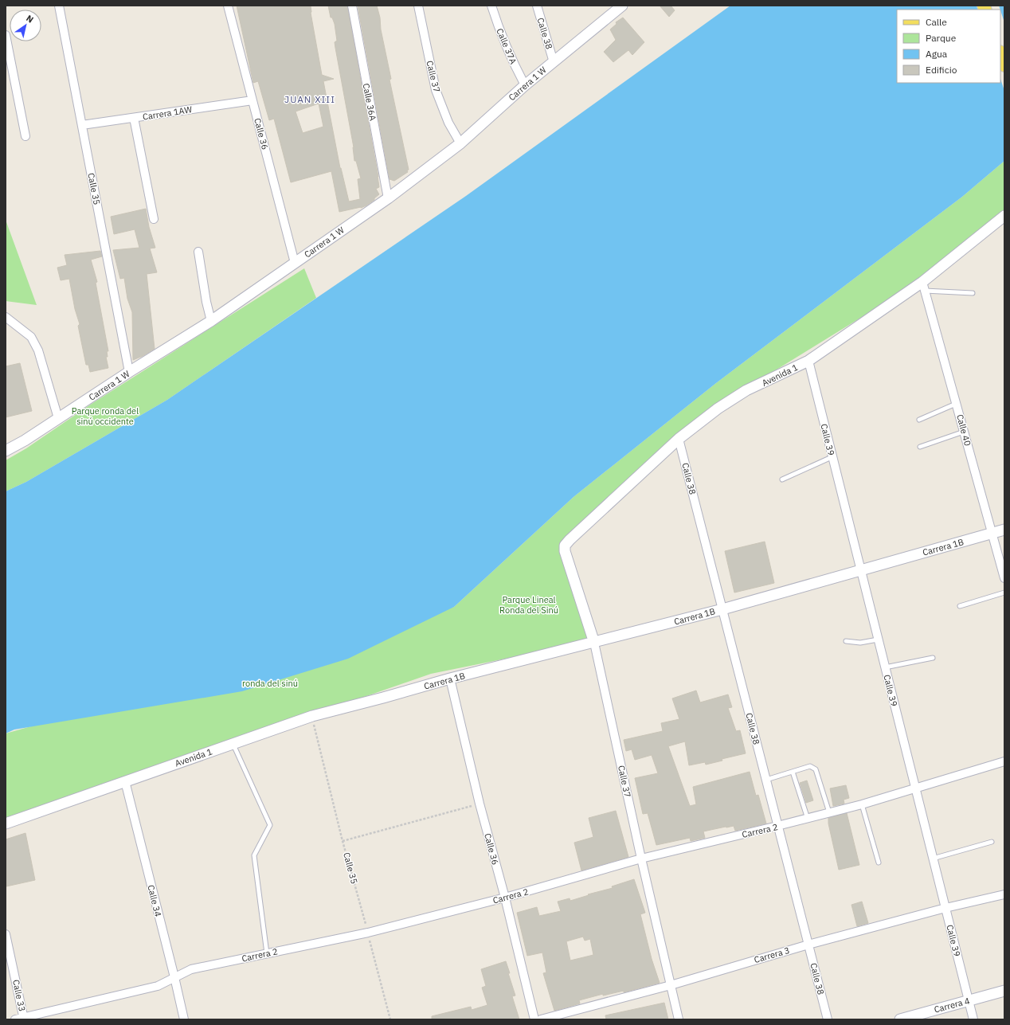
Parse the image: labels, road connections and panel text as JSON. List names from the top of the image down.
{
  "streets": {
    "street": [
      "Calle 38",
      "Calle 37A",
      "Calle 37",
      "Carrera 1 W",
      "Calle 36A",
      "Carrera 1AW",
      "Calle 36",
      "Calle 35",
      "Avenida 1",
      "Calle 40",
      "Calle 39",
      "Carrera 1B",
      "Carrera 2",
      "Calle 34",
      "Carrera 3",
      "Calle 33",
      "Carrera 4"
    ]
  },
  "crossings": [
    ["Calle 38", "Carrera 1 W"],
    ["Calle 38", "Avenida 1"],
    ["Calle 38", "Carrera 1B"],
    ["Calle 38", "Carrera 2"],
    ["Calle 38", "Carrera 3"],
    ["Calle 37A", "Carrera 1 W"],
    ["Calle 37", "Carrera 1 W"],
    ["Calle 37", "Avenida 1"],
    ["Calle 37", "Carrera 1B"],
    ["Calle 37", "Carrera 2"],
    ["Calle 37", "Carrera 3"],
    ["Carrera 1 W", "Calle 36A"],
    ["Carrera 1 W", "Calle 36"],
    ["Carrera 1 W", "Calle 35"],
    ["Carrera 1AW", "Calle 36"],
    ["Carrera 1AW", "Calle 35"],
    ["Calle 36", "Carrera 1B"],
    ["Calle 36", "Carrera 2"],
    ["Calle 35", "Avenida 1"],
    ["Calle 35", "Carrera 2"],
    ["Avenida 1", "Calle 40"],
    ["Avenida 1", "Calle 39"],
    ["Avenida 1", "Carrera 1B"],
    ["Avenida 1", "Calle 34"],
    ["Calle 40", "Carrera 1B"],
    ["Calle 39", "Carrera 1B"],
    ["Calle 39", "Carrera 2"],
    ["Calle 39", "Carrera 3"],
    ["Calle 39", "Carrera 4"],
    ["Carrera 2", "Calle 34"],
    ["Carrera 2", "Calle 33"]
  ],
  "districts": ["JUAN XIII"],
  "parks": ["Parque ronda del sinú occidente", "Parque Lineal Ronda del Sinú", "ronda del sinú"],
  "legend": [
    "Calle",
    "Parque",
    "Agua",
    "Edificio"
  ],
  "north": "top right"
}
